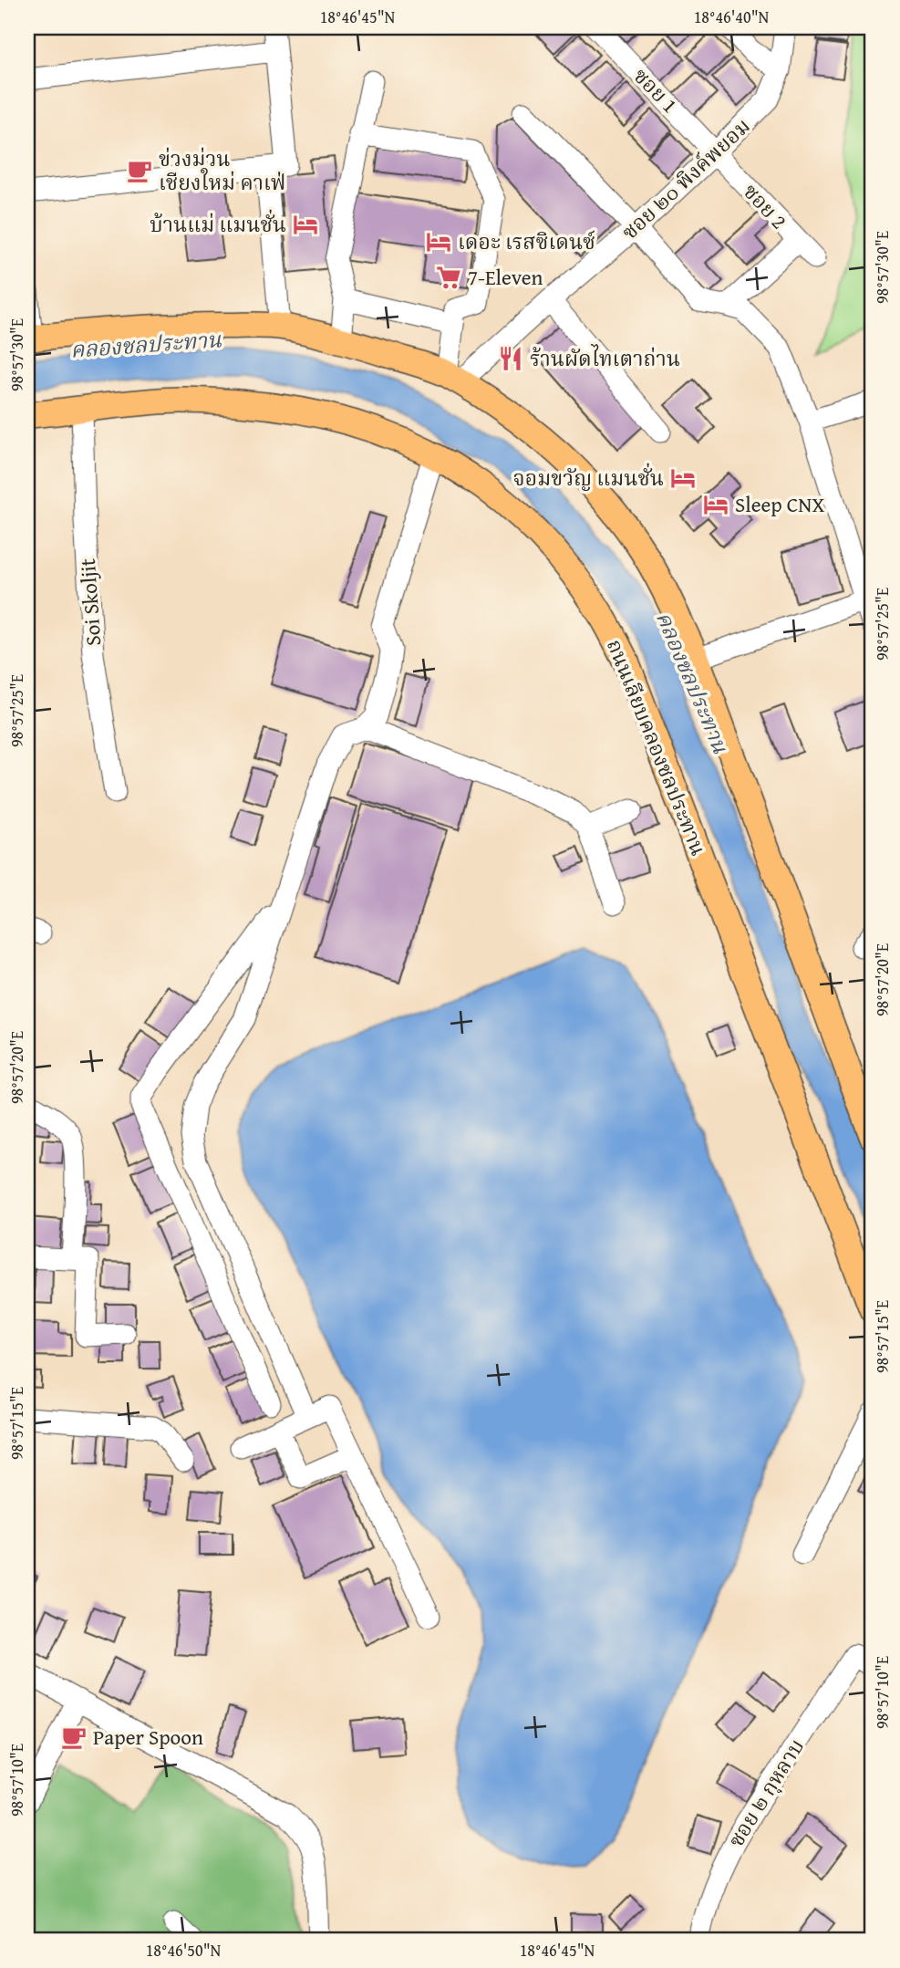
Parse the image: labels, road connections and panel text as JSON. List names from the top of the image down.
{
  "streets": {
    "main road": ["ถนนเลียบคลองชลประทาน"],
    "street": [
      "ซอย 1",
      "ซอย ๒๐ พิงค์พยอม",
      "ซอย 2",
      "Soi Skoljit",
      "ซอย ๒ กุหลาบ"
    ]
  },
  "crossings": [
    ["ซอย 1", "ซอย ๒๐ พิงค์พยอม"],
    ["ซอย 1", "ซอย 2"],
    ["ซอย ๒๐ พิงค์พยอม", "ซอย 2"],
    ["Soi Skoljit", "ถนนเลียบคลองชลประทาน"]
  ],
  "water": ["คลองชลประทาน"],
  "places": {
    "cafe": ["ข่วงม่วน เชียงใหม่ คาเฟ่", "Paper Spoon"],
    "hotel": [
      "บ้านแม่ แมนชั่น",
      "เดอะ เรสซิเดนซ์",
      "จอมขวัญ แมนชั่น",
      "Sleep CNX"
    ],
    "supermarket": ["7-Eleven"],
    "restaurant": ["ร้านผัดไทเตาถ่าน"]
  },
  "coordinates": [
    "18°46'45\"N",
    "18°46'40\"N",
    "98°57'30\"E",
    "98°57'25\"E",
    "98°57'20\"E",
    "98°57'15\"E",
    "98°57'10\"E",
    "18°46'50\"N"
  ]
}
